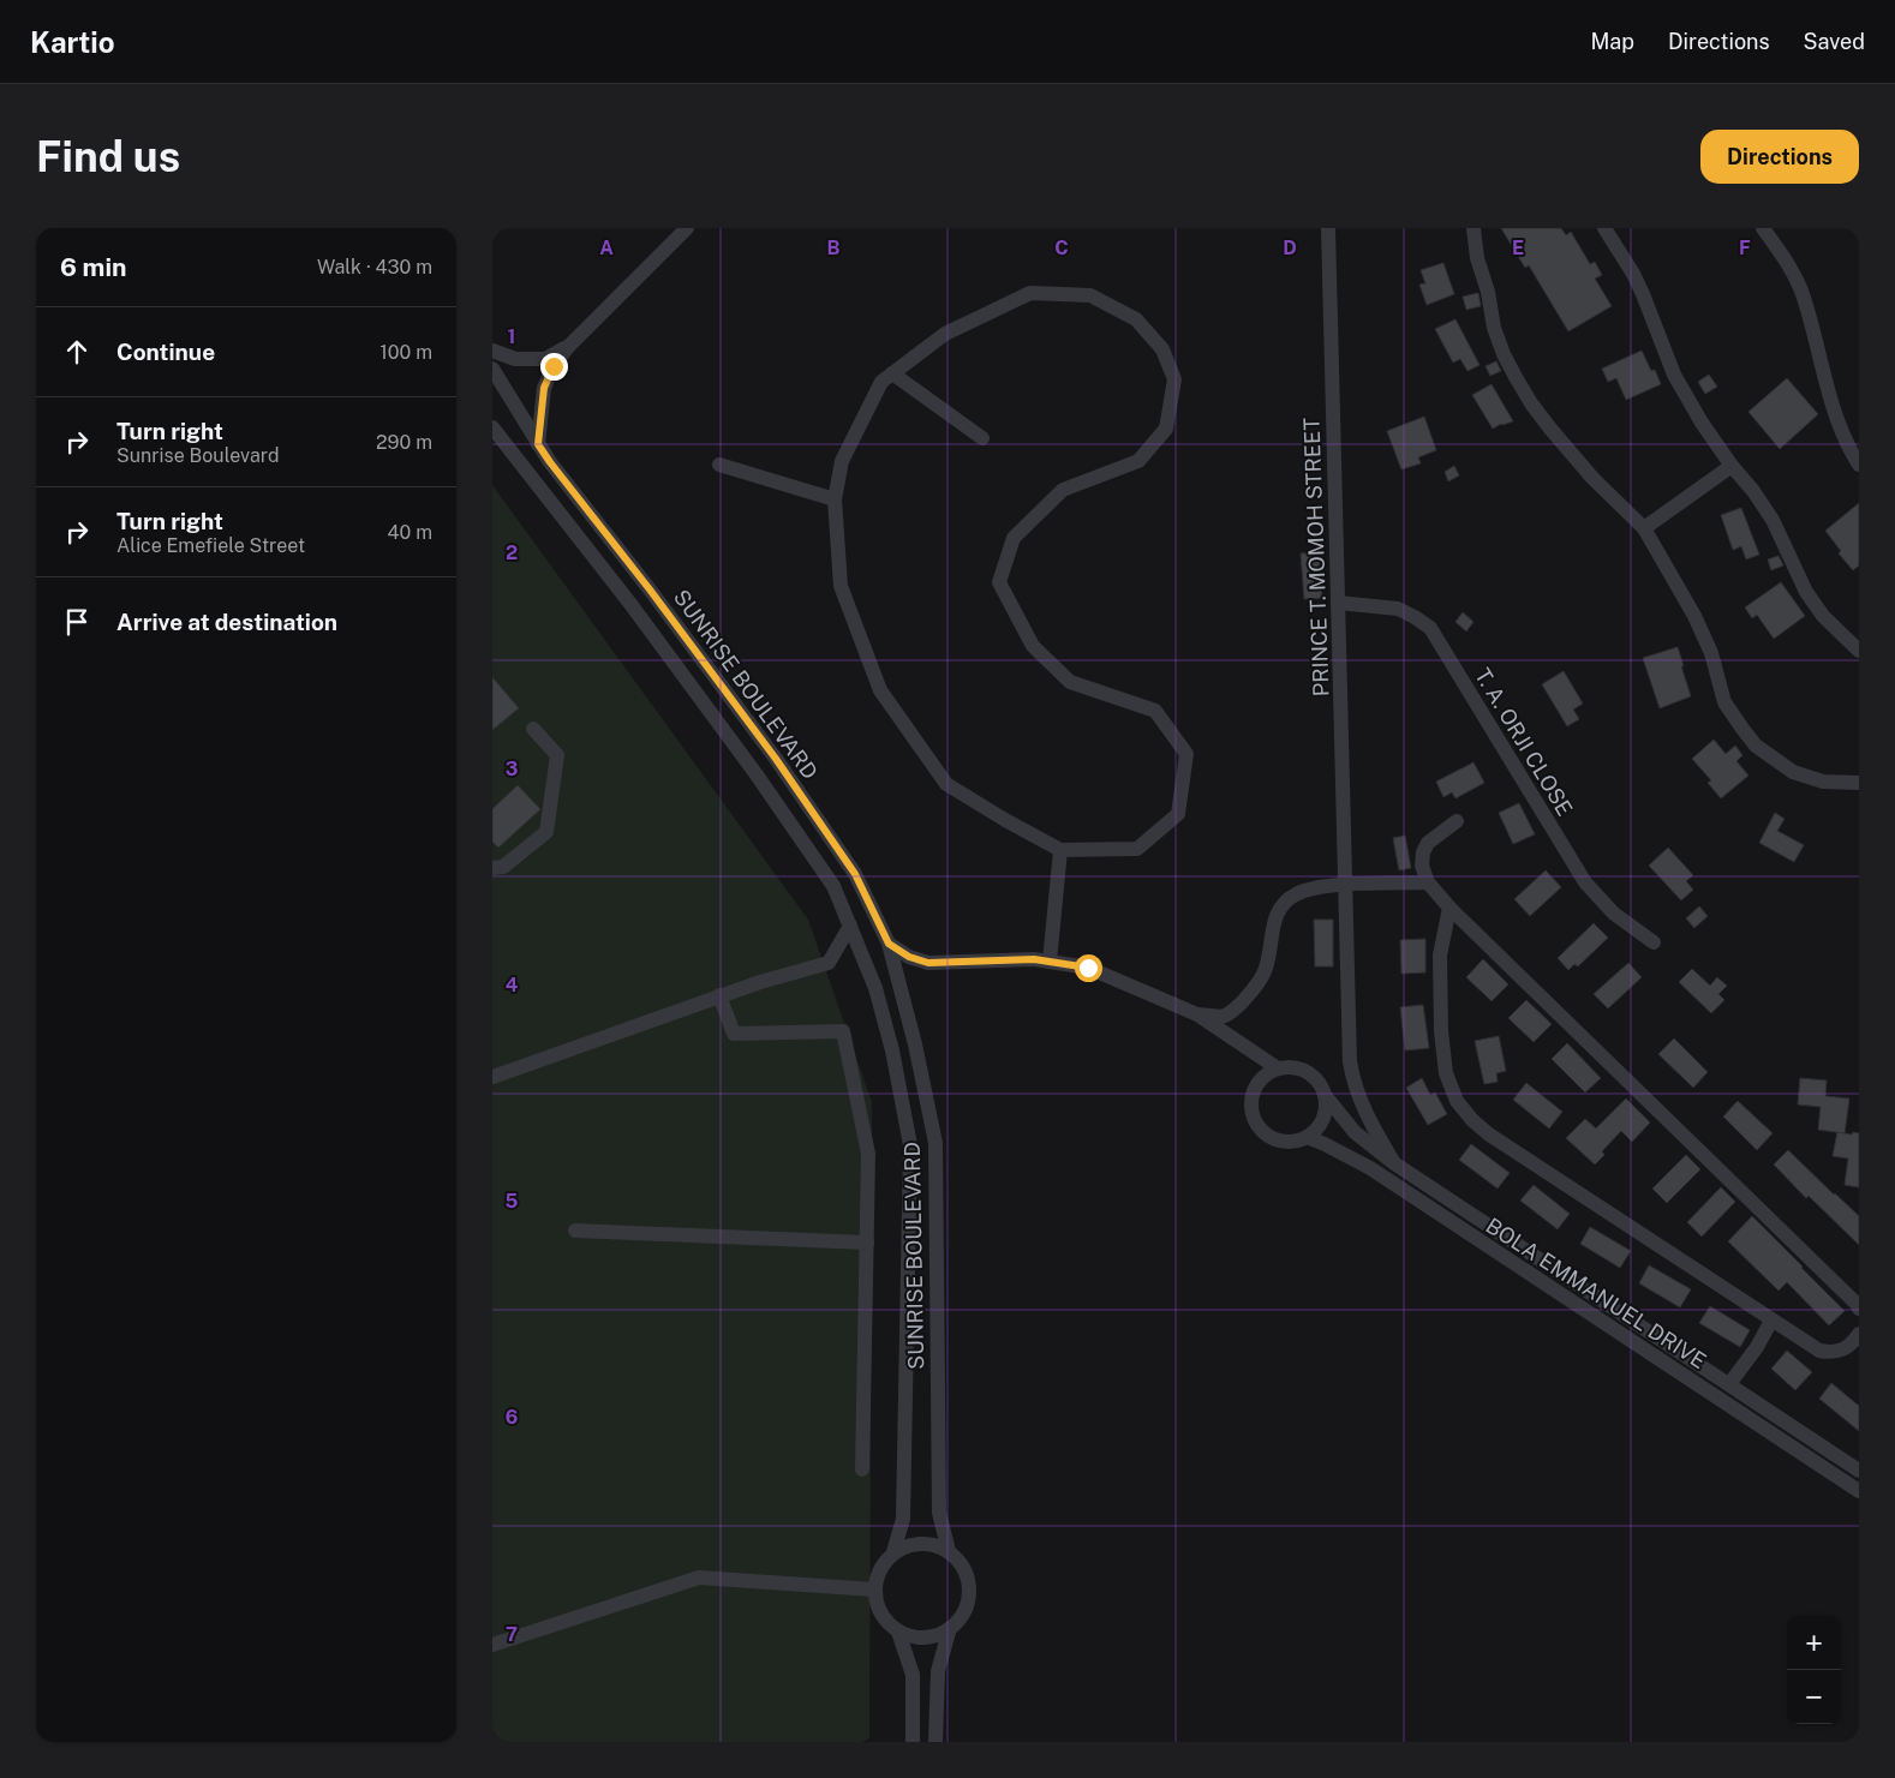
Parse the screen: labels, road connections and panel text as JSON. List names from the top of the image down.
{
  "streets": {
    "street": [
      "PRINCE T. MOMOH STREET",
      "SUNRISE BOULEVARD",
      "T. A. ORJI CLOSE",
      "BOLA EMMANUEL DRIVE"
    ]
  },
  "crossings": [
    ["PRINCE T. MOMOH STREET", "T. A. ORJI CLOSE"],
    ["PRINCE T. MOMOH STREET", "BOLA EMMANUEL DRIVE"]
  ],
  "page": {
    "header": "Kartio",
    "nav": ["Map", "Directions", "Saved"],
    "buttons": "Directions",
    "title": "Find us",
    "heading": ["6 min", "Walk · 430 m"],
    "list": [
      ["Continue", "100 m"],
      ["Turn right", "Sunrise Boulevard", "290 m"],
      ["Turn right", "Alice Emefiele Street", "40 m"],
      "Arrive at destination"
    ],
    "map_buttons": ["+", "−"]
  },
  "grid": {
    "columns": [
      "A",
      "B",
      "C",
      "D",
      "E",
      "F"
    ],
    "rows": [
      "1",
      "2",
      "3",
      "4",
      "5",
      "6",
      "7"
    ]
  }
}
